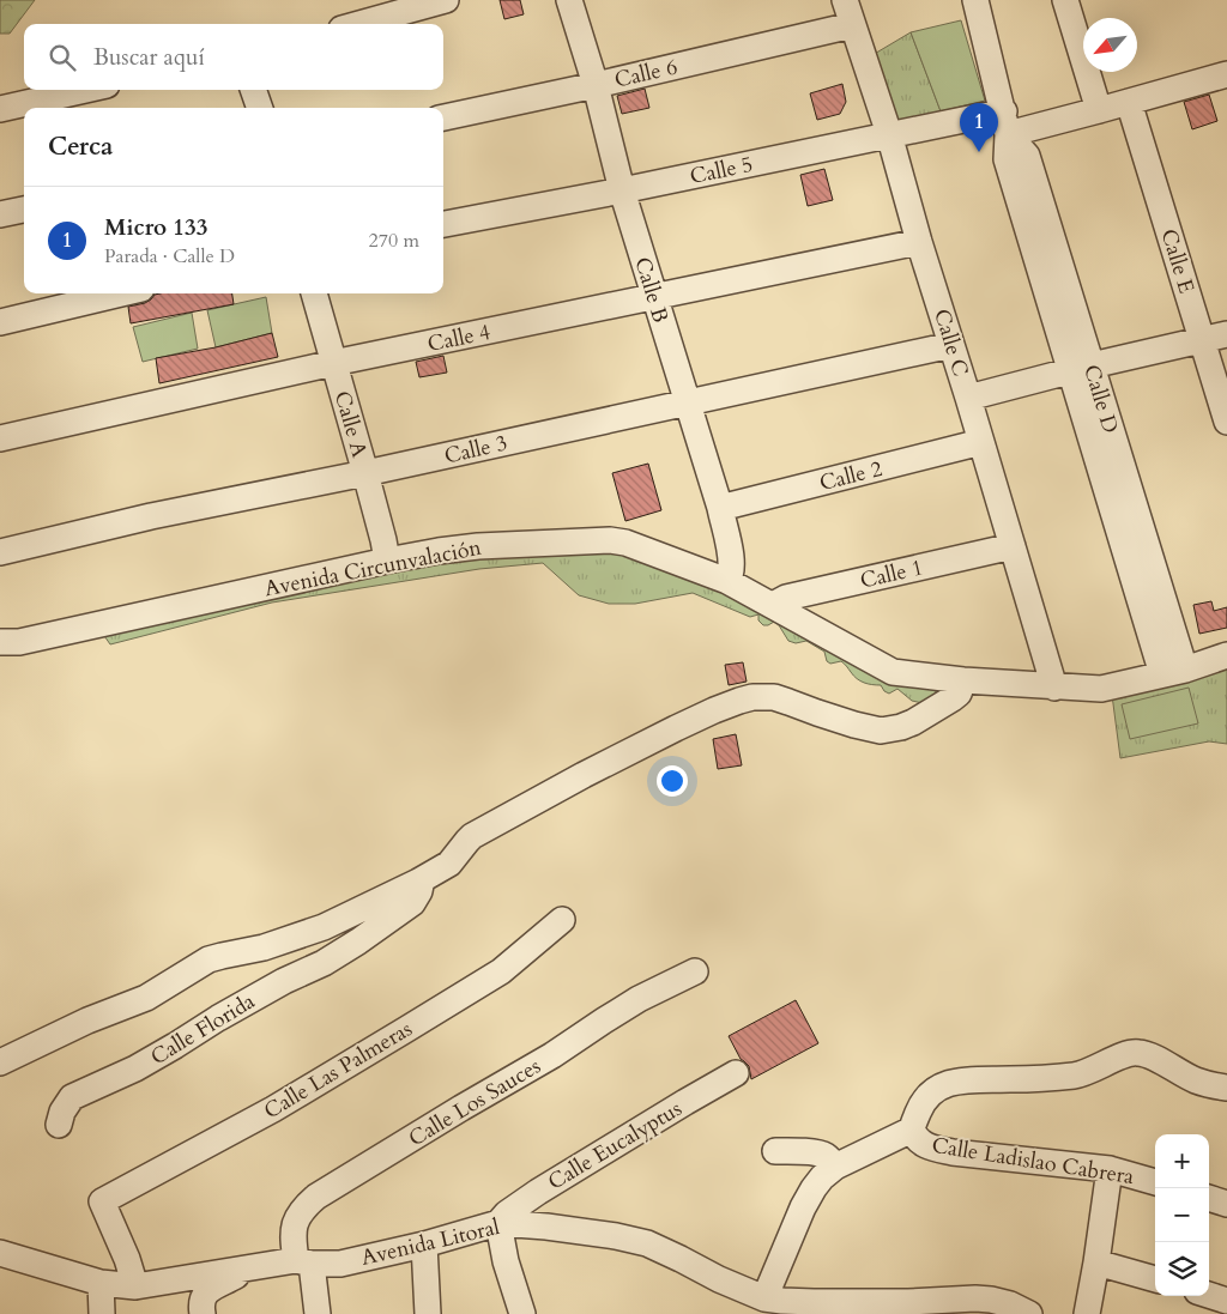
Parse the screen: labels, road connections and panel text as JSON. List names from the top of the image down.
{
  "streets": {
    "street": [
      "Calle 6",
      "Calle 5",
      "Calle E",
      "Calle B",
      "Calle 4",
      "Calle C",
      "Calle D",
      "Calle A",
      "Calle 3",
      "Calle 2",
      "Avenida Circunvalación",
      "Calle 1",
      "Calle Florida",
      "Calle Las Palmeras",
      "Calle Los Sauces",
      "Calle Eucalyptus",
      "Calle Ladislao Cabrera",
      "Avenida Litoral"
    ]
  },
  "crossings": [
    ["Calle 6", "Calle B"],
    ["Calle 6", "Calle C"],
    ["Calle 5", "Calle B"],
    ["Calle 5", "Calle C"],
    ["Calle 5", "Calle D"],
    ["Calle B", "Calle 4"],
    ["Calle B", "Calle 3"],
    ["Calle B", "Calle 2"],
    ["Calle B", "Avenida Circunvalación"],
    ["Calle 4", "Calle C"],
    ["Calle 4", "Calle A"],
    ["Calle C", "Calle 3"],
    ["Calle C", "Calle 2"],
    ["Calle C", "Avenida Circunvalación"],
    ["Calle C", "Calle 1"],
    ["Calle D", "Avenida Circunvalación"],
    ["Calle A", "Calle 3"],
    ["Calle A", "Avenida Circunvalación"],
    ["Avenida Circunvalación", "Calle 1"],
    ["Calle Las Palmeras", "Avenida Litoral"],
    ["Calle Los Sauces", "Avenida Litoral"],
    ["Calle Eucalyptus", "Avenida Litoral"]
  ],
  "north": "bottom left",
  "page": {
    "search": "Buscar aquí",
    "pins": "1",
    "heading": "Cerca",
    "list": [
      {
        "mark": "1",
        "name": "Micro 133",
        "note": "Parada · Calle D",
        "value": "270 m"
      }
    ],
    "map_buttons": ["+", "−"]
  }
}
